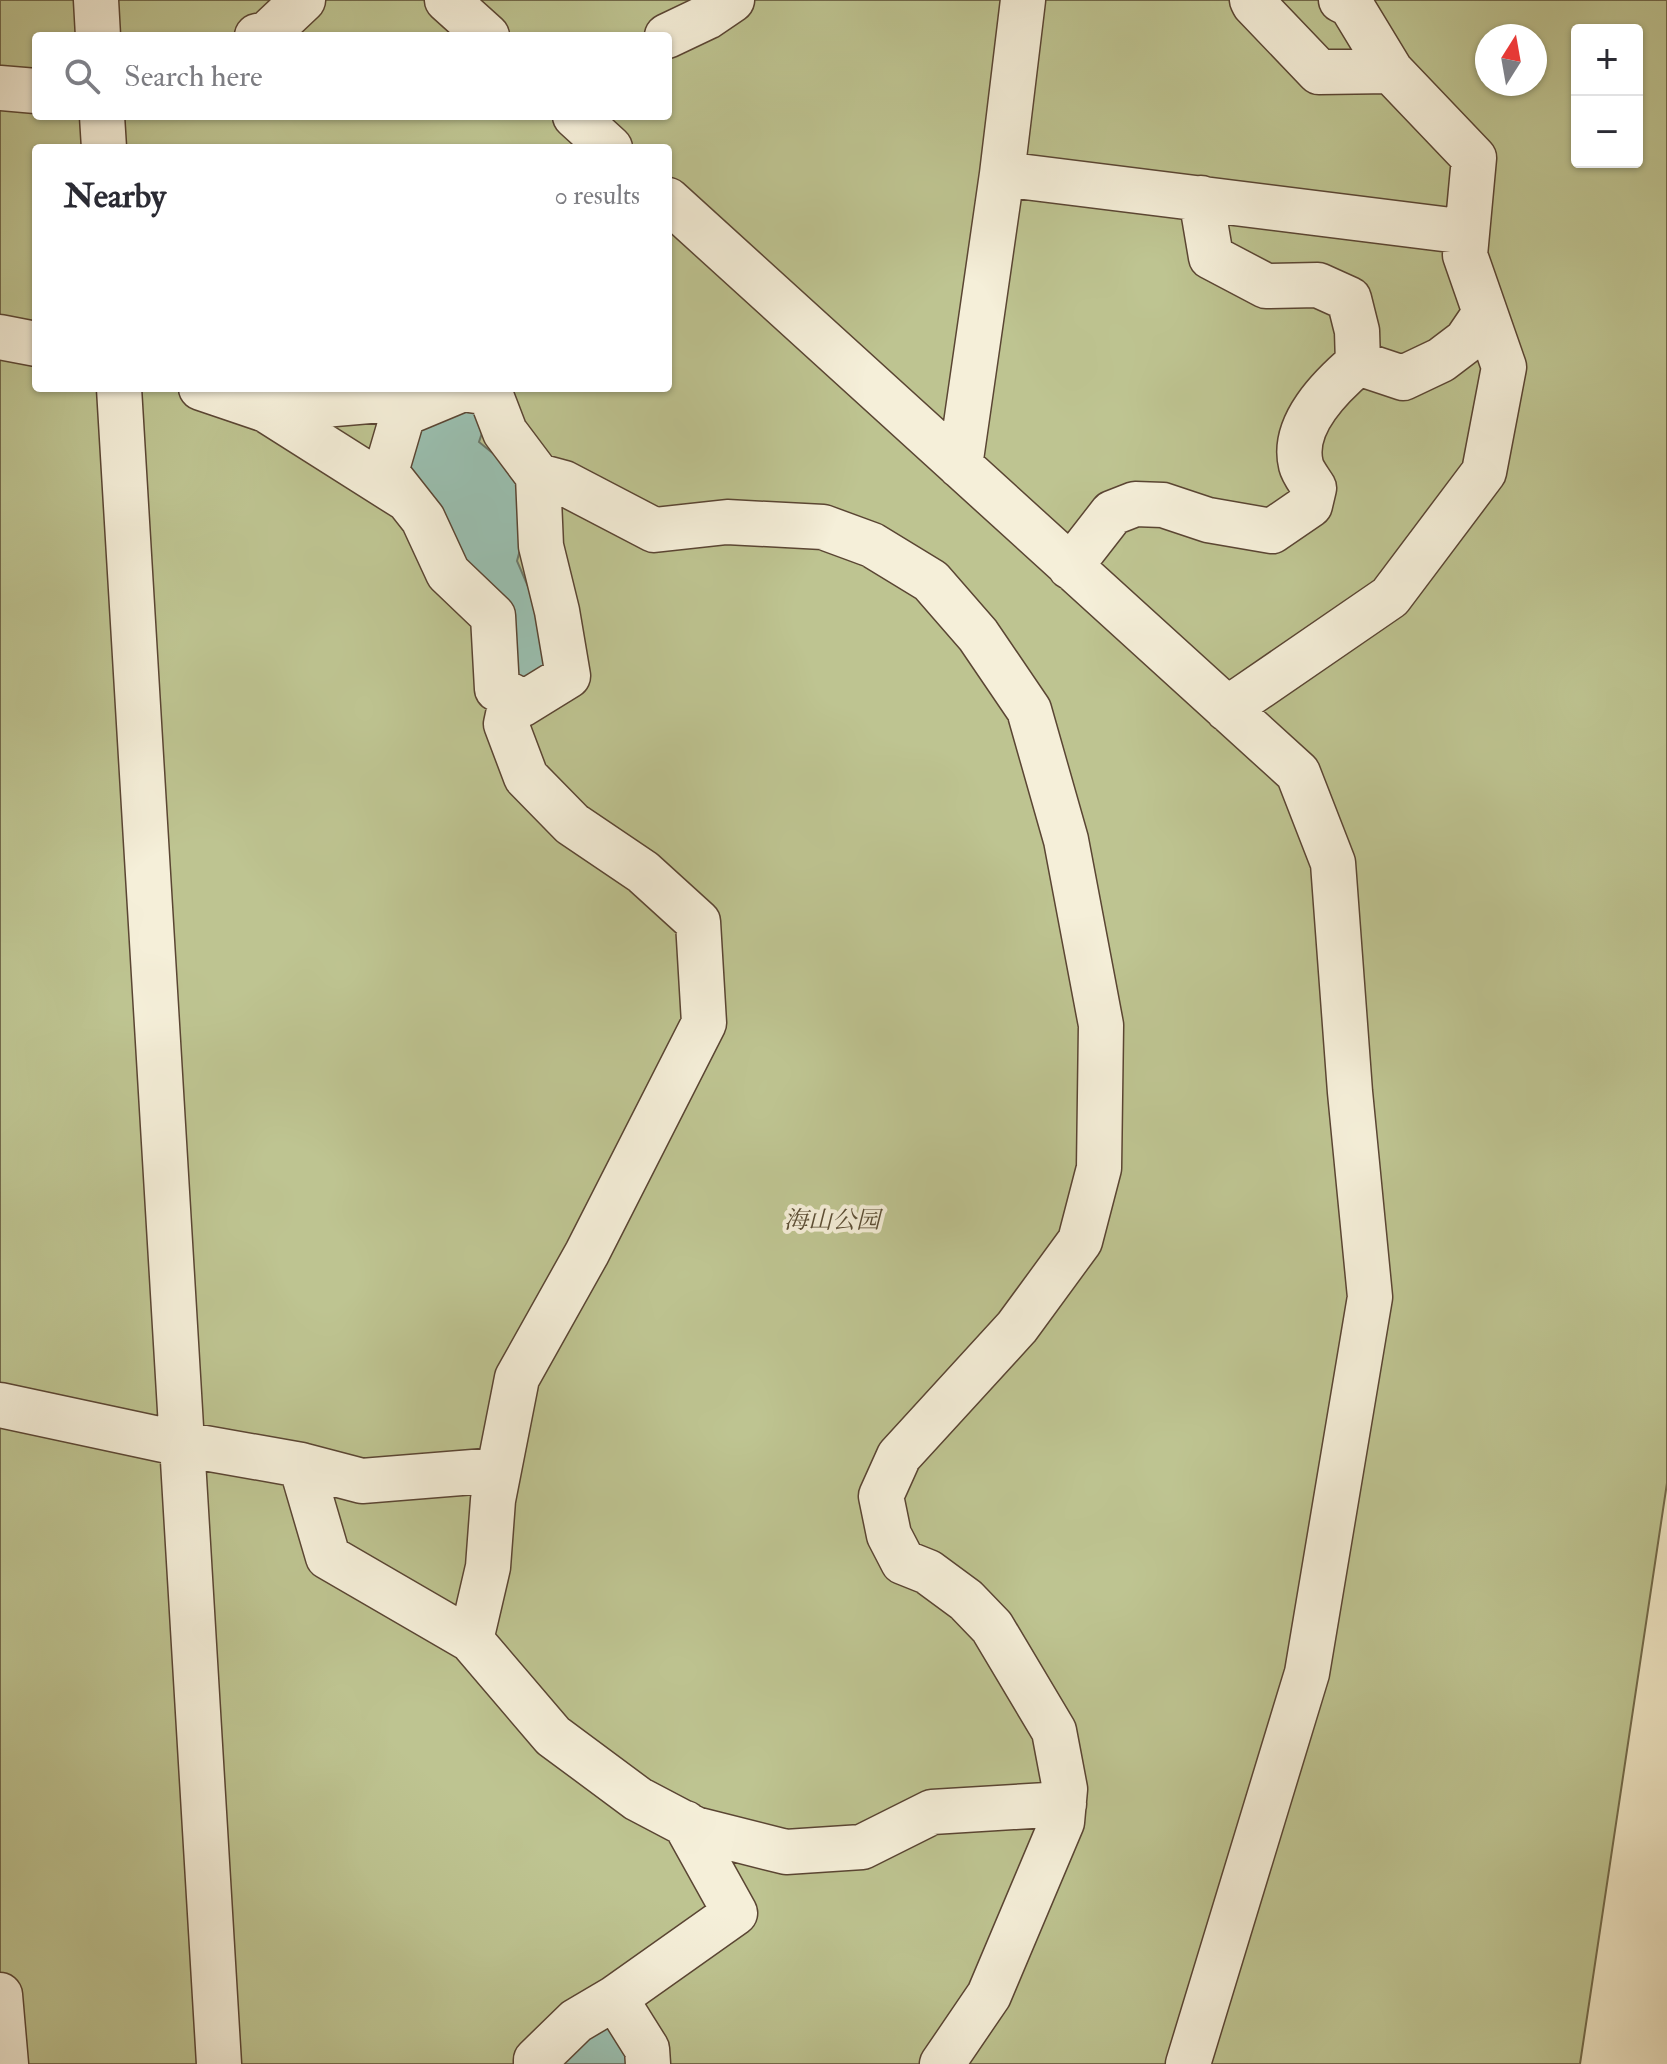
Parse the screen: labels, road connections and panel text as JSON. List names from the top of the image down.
{
  "parks": ["海山公园"],
  "north": "top",
  "page": {
    "map_buttons": ["+", "−"],
    "search": "Search here",
    "heading": ["Nearby", "0 results"]
  }
}
